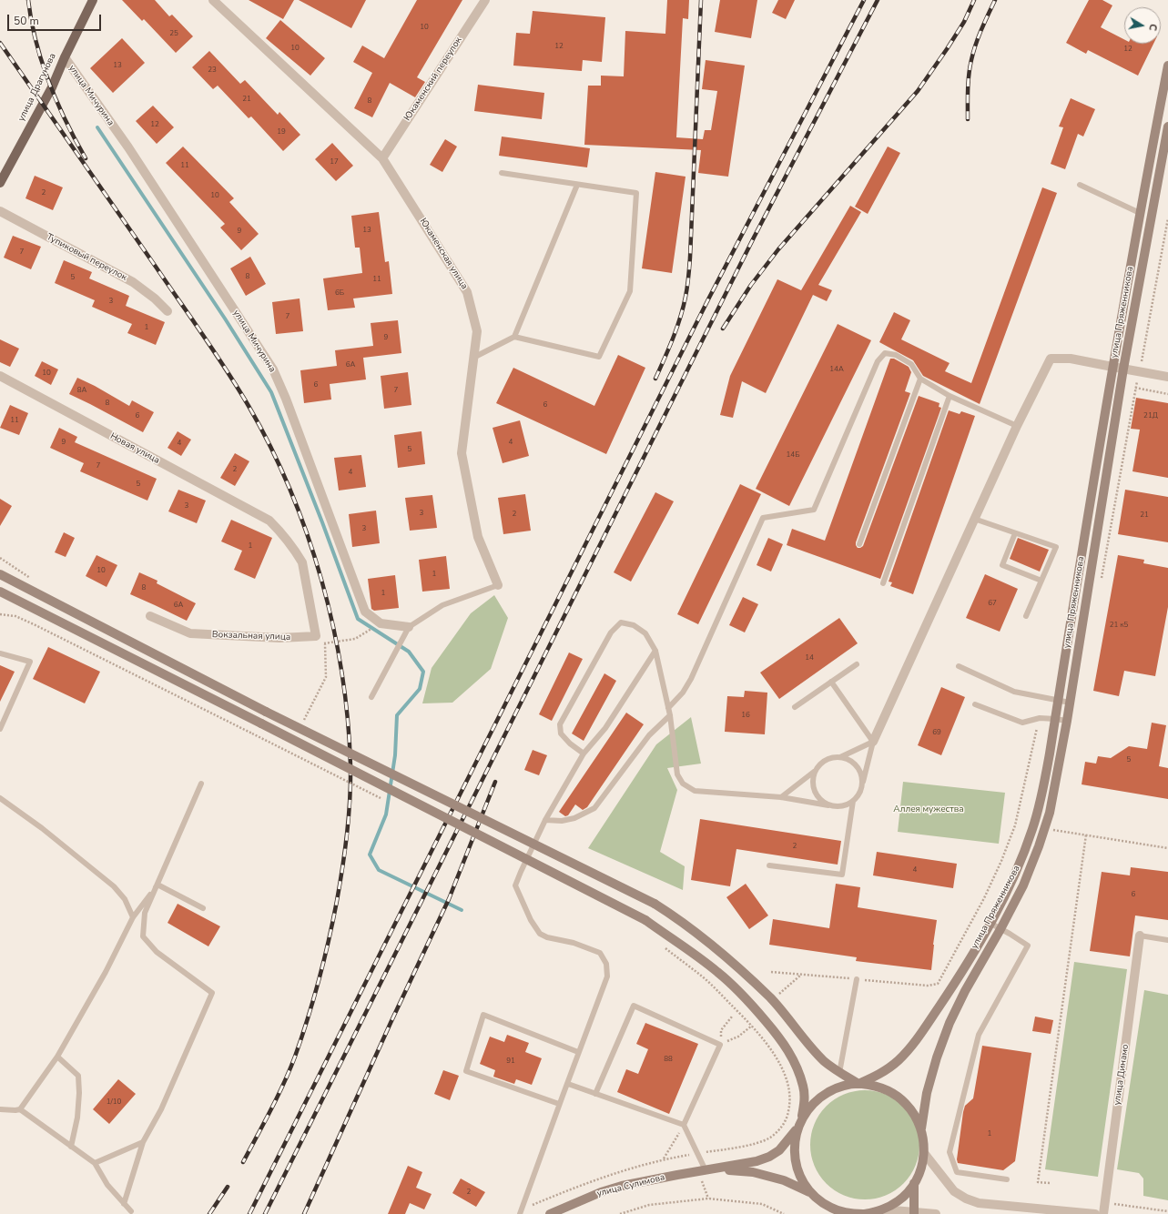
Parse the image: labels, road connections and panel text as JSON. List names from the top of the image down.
{
  "streets": {
    "main road": ["улица Драгунова", "улица Пряженникова", "улица Сулимова"],
    "street": [
      "Юкаменский переулок",
      "улица Мичурина",
      "Юкаменская улица",
      "Тупиковый переулок",
      "Новая улица",
      "Вокзальная улица",
      "улица Динамо"
    ]
  },
  "crossings": [
    ["Юкаменский переулок", "Юкаменская улица"],
    ["улица Драгунова", "улица Мичурина"],
    ["улица Пряженникова", "улица Сулимова"],
    ["Новая улица", "Вокзальная улица"]
  ],
  "parks": ["Аллея мужества"],
  "house_numbers": [
    "10",
    "25",
    "12",
    "10",
    "12",
    "13",
    "23",
    "21",
    "8",
    "12",
    "19",
    "17",
    "11",
    "2",
    "10",
    "13",
    "9",
    "7",
    "8",
    "5",
    "11",
    "6Б",
    "3",
    "7",
    "1",
    "9",
    "6А",
    "14А",
    "10",
    "6",
    "8А",
    "7",
    "8",
    "6",
    "6",
    "21Д",
    "11",
    "9",
    "4",
    "4",
    "5",
    "14Б",
    "7",
    "2",
    "4",
    "5",
    "3",
    "3",
    "2",
    "21",
    "3",
    "1",
    "10",
    "1",
    "8",
    "1",
    "67",
    "6А",
    "21 к5",
    "14",
    "16",
    "69",
    "5",
    "2",
    "4",
    "6",
    "88",
    "91",
    "1/10",
    "1",
    "2"
  ],
  "scale_bar": "50 m",
  "north": "right"
}
